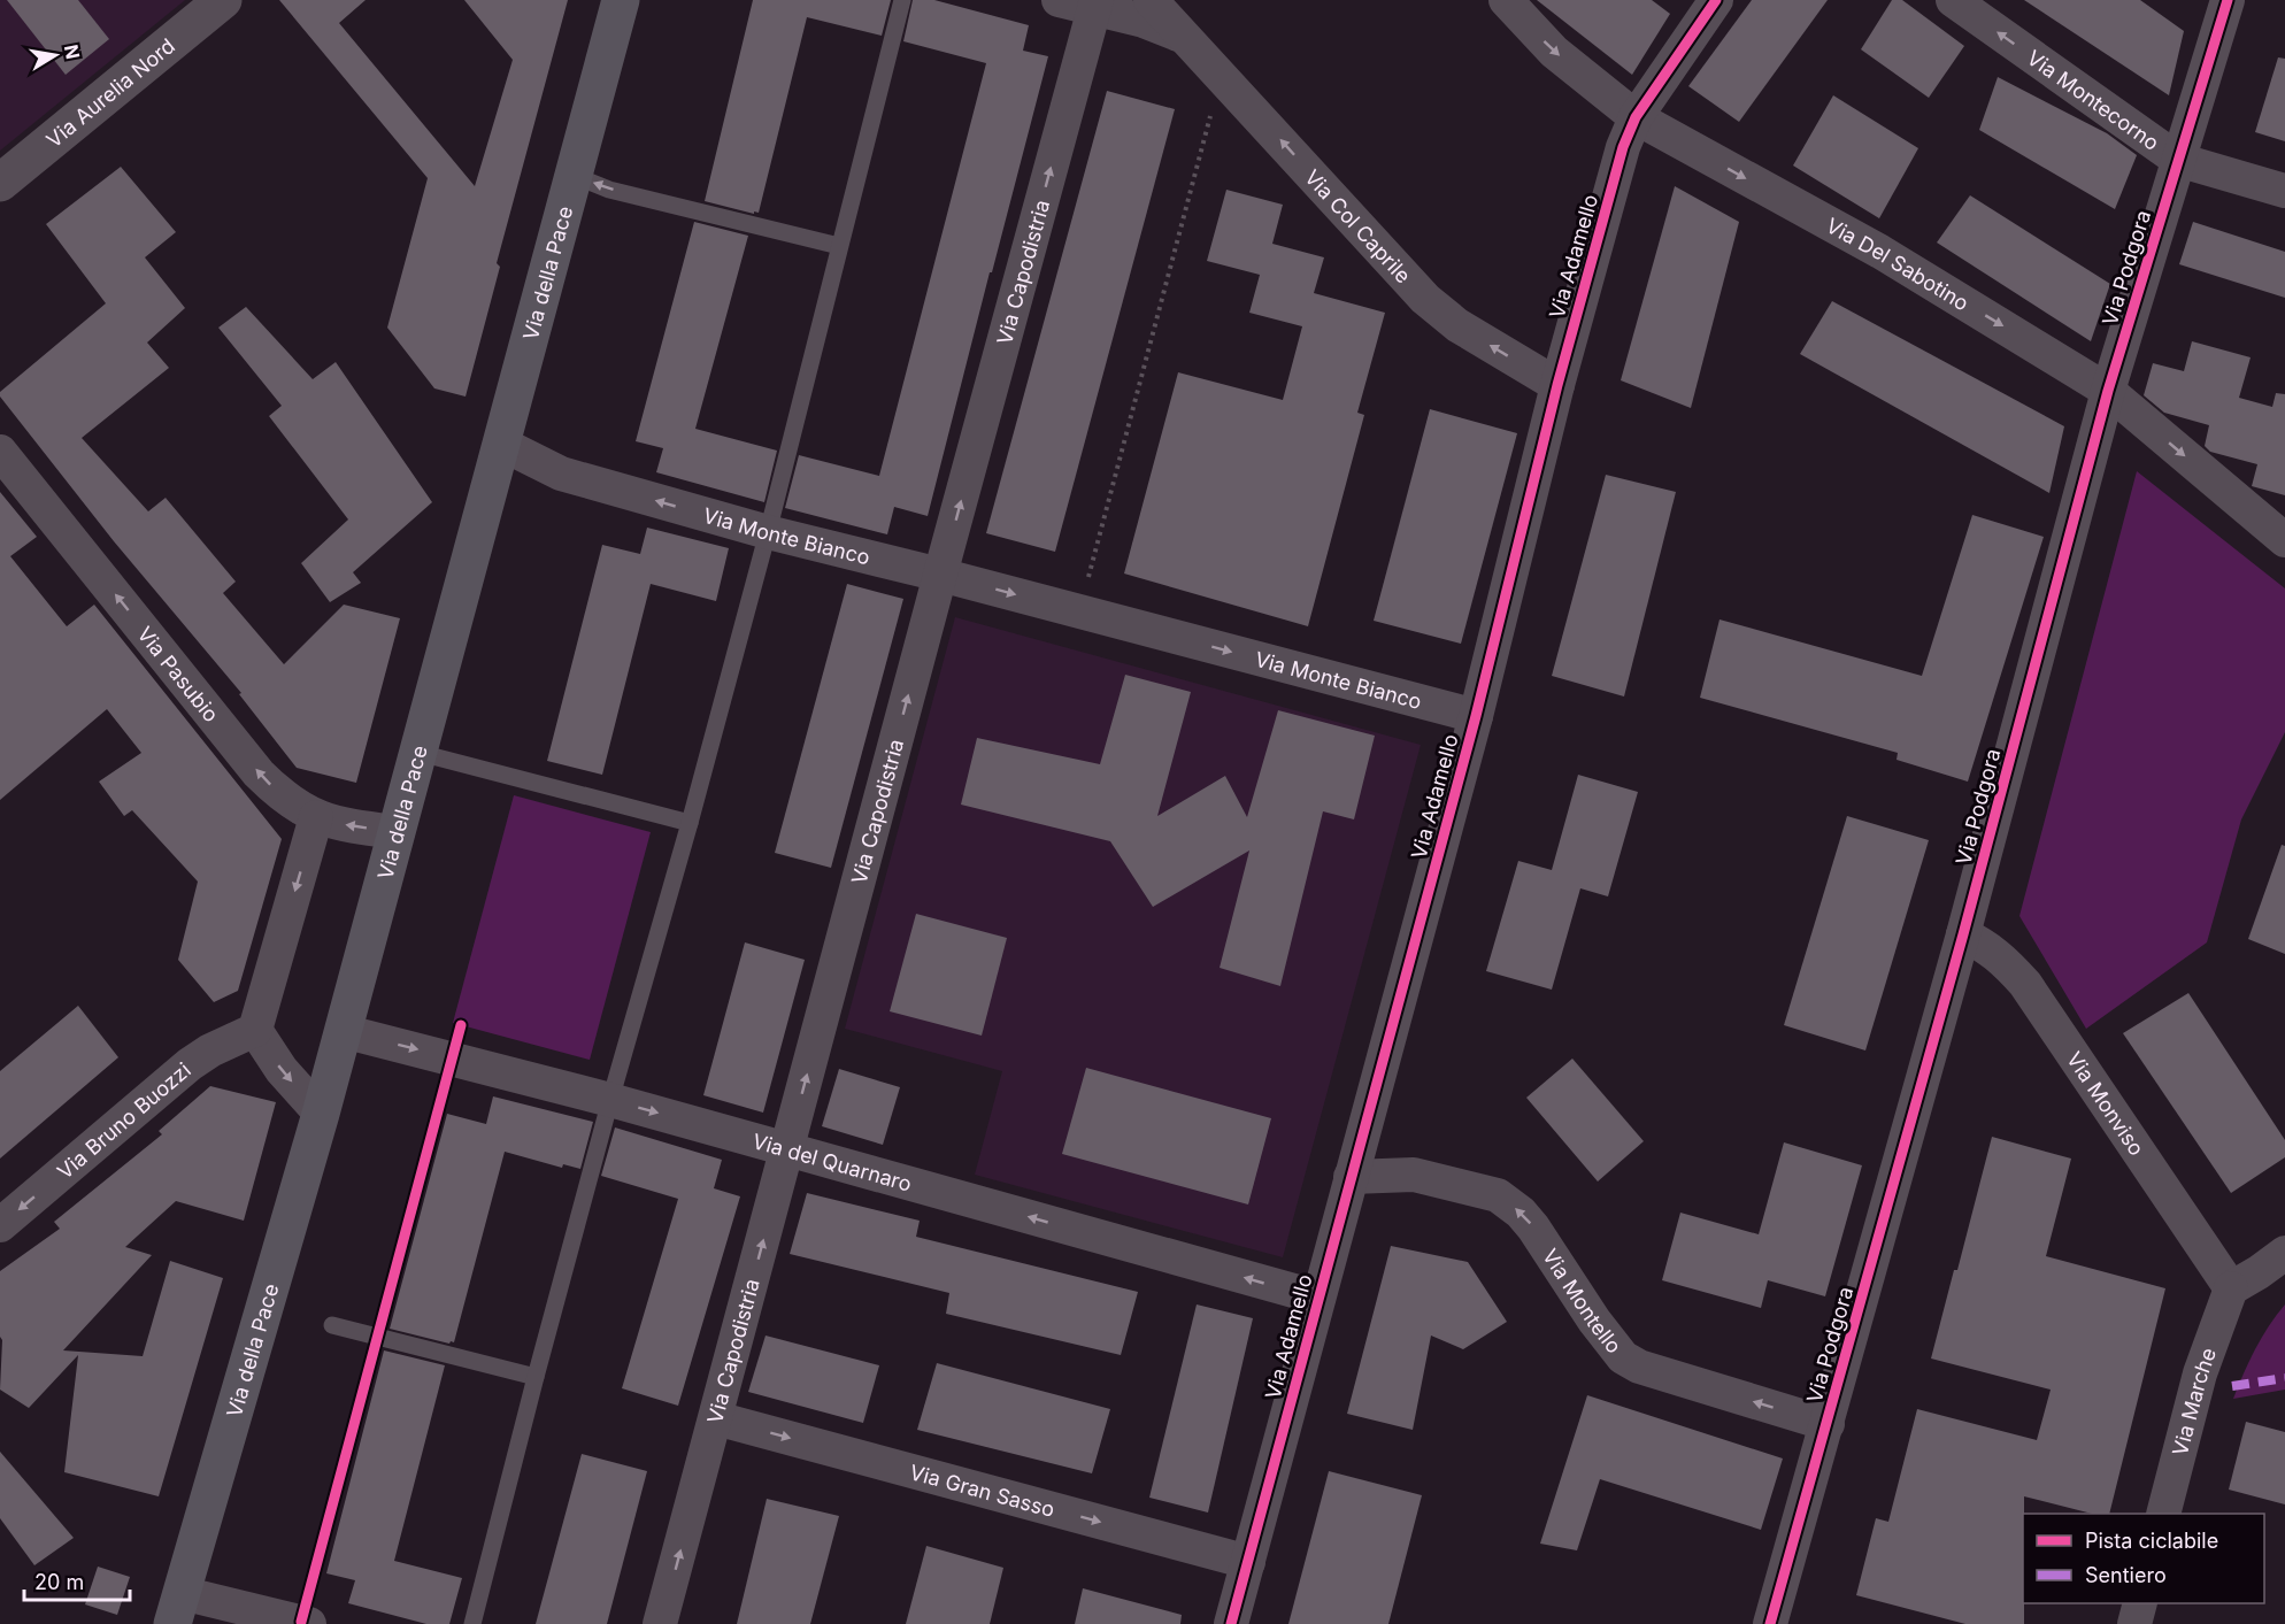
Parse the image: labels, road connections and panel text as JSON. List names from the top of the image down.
{
  "streets": {
    "main road": ["Via della Pace"],
    "street": [
      "Via Aurelia Nord",
      "Via Montecorno",
      "Via Col Caprile",
      "Via Adamello",
      "Via Del Sabotino",
      "Via Podgora",
      "Via Capodistria",
      "Via Monte Bianco",
      "Via Pasubio",
      "Via Monviso",
      "Via Bruno Buozzi",
      "Via del Quarnaro",
      "Via Montello",
      "Via Marche",
      "Via Gran Sasso"
    ]
  },
  "crossings": [
    ["Via Montecorno", "Via Podgora"],
    ["Via Col Caprile", "Via Adamello"],
    ["Via Col Caprile", "Via Capodistria"],
    ["Via Adamello", "Via Del Sabotino"],
    ["Via Adamello", "Via Monte Bianco"],
    ["Via Adamello", "Via del Quarnaro"],
    ["Via Adamello", "Via Montello"],
    ["Via Adamello", "Via Gran Sasso"],
    ["Via Del Sabotino", "Via Podgora"],
    ["Via Podgora", "Via Monviso"],
    ["Via Podgora", "Via Montello"],
    ["Via Capodistria", "Via Monte Bianco"],
    ["Via Capodistria", "Via del Quarnaro"],
    ["Via Capodistria", "Via Gran Sasso"],
    ["Via della Pace", "Via Monte Bianco"],
    ["Via della Pace", "Via Pasubio"],
    ["Via della Pace", "Via del Quarnaro"],
    ["Via Monviso", "Via Marche"]
  ],
  "one_way": [
    "Via Montecorno",
    "Via Col Caprile",
    "Via Del Sabotino",
    "Via Capodistria",
    "Via Pasubio",
    "Via Bruno Buozzi",
    "Via Montello",
    "Via Gran Sasso"
  ],
  "legend": ["Pista ciclabile", "Sentiero"],
  "scale_bar": "20 m",
  "north": "right"
}
